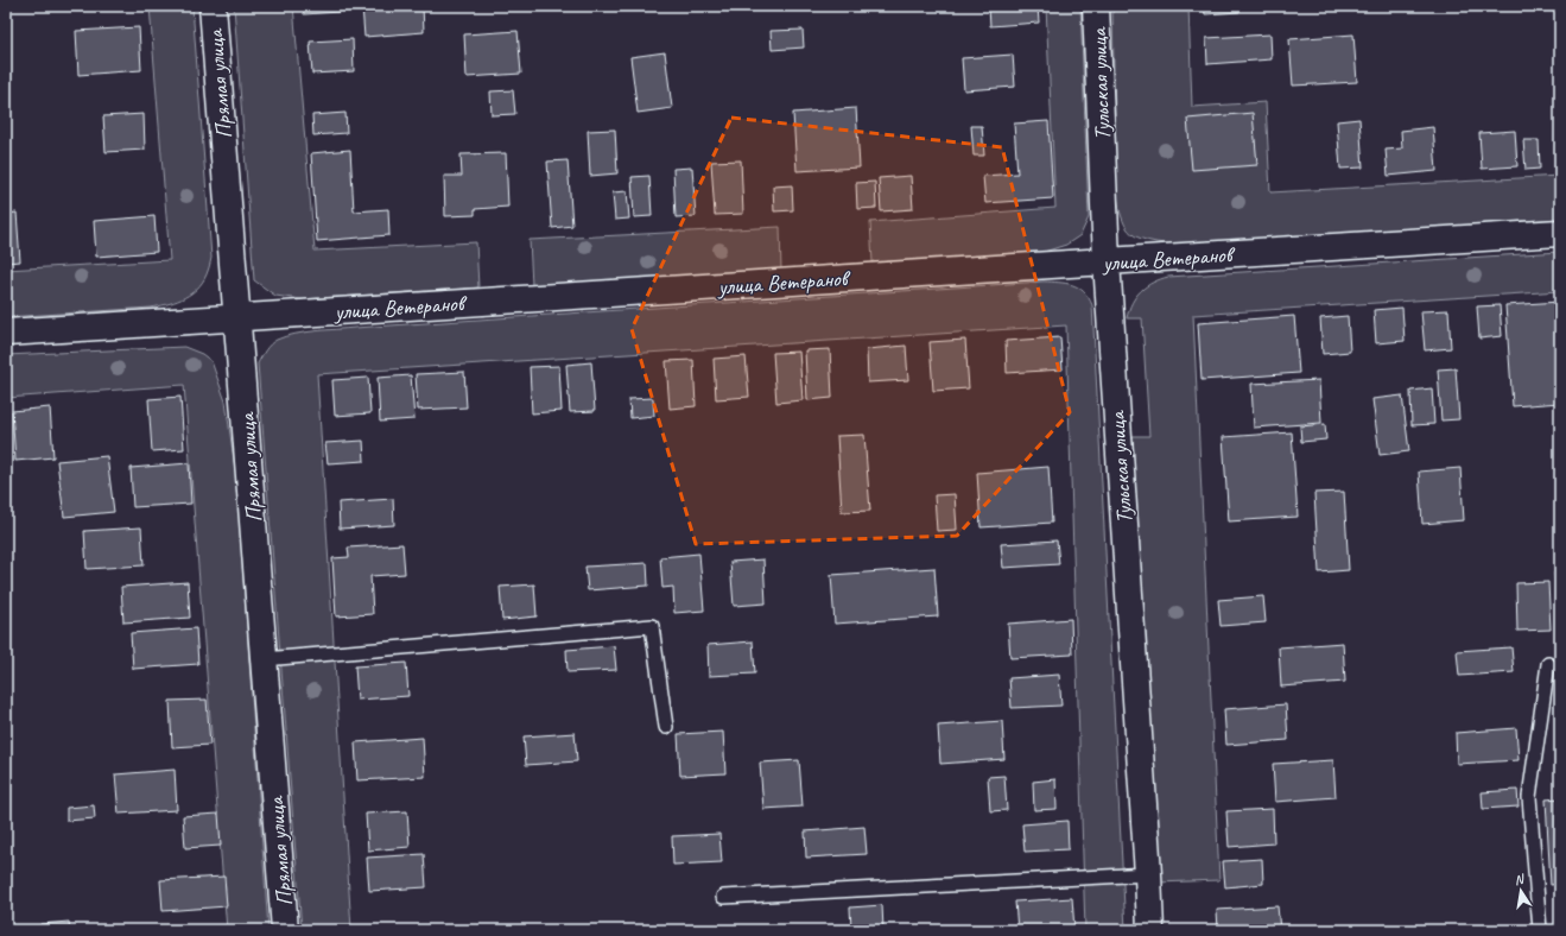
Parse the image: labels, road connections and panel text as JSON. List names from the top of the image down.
{
  "streets": {
    "street": ["Прямая улица", "Тульская улица", "улица Ветеранов"]
  },
  "crossings": [
    ["Прямая улица", "улица Ветеранов"],
    ["Тульская улица", "улица Ветеранов"]
  ],
  "north": "top"
}
